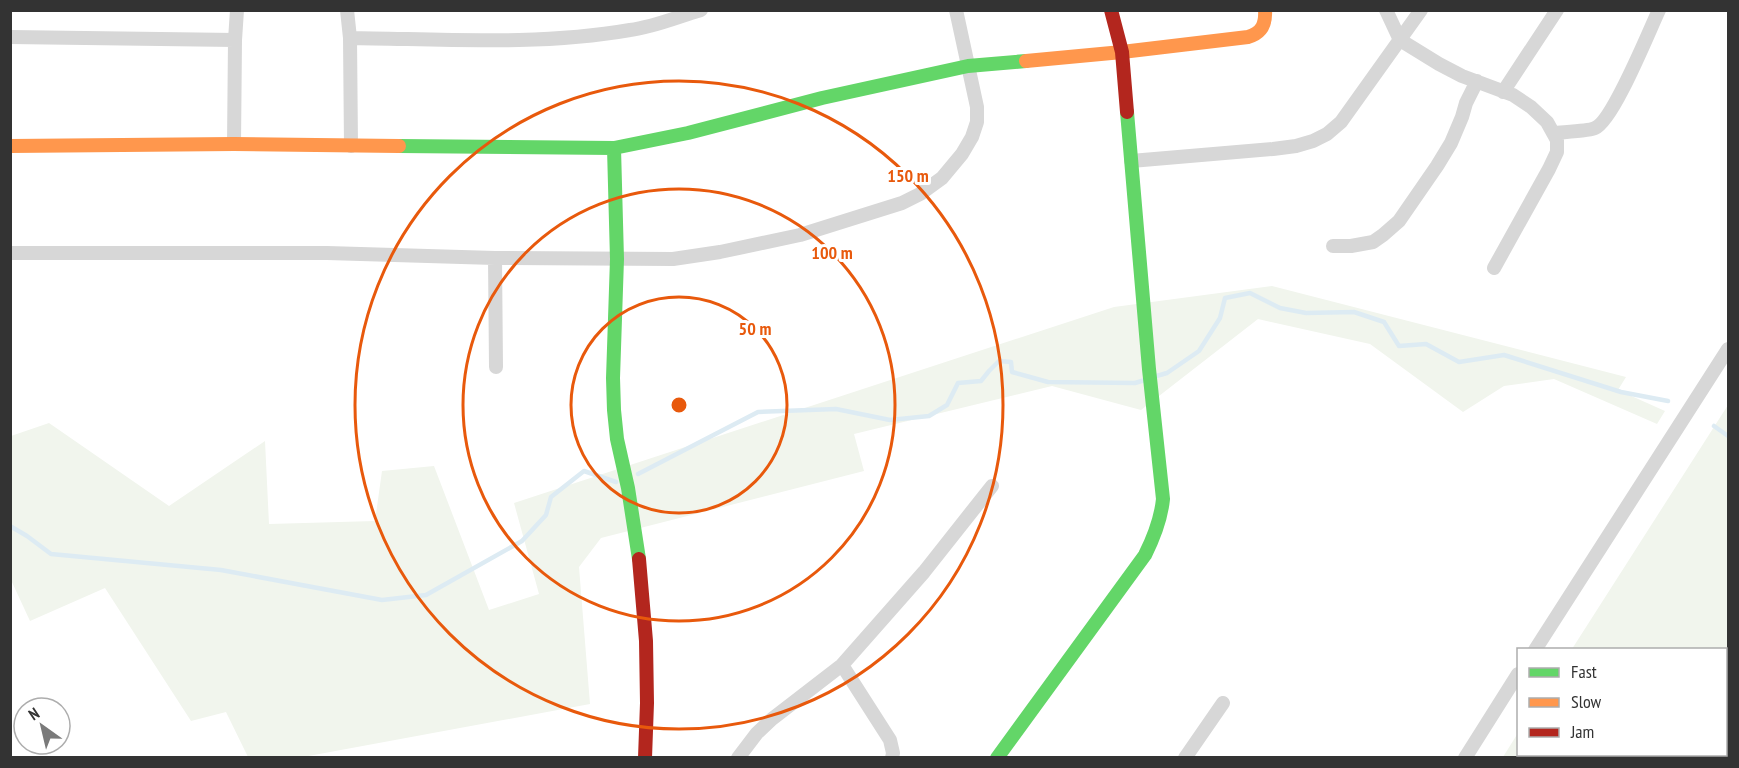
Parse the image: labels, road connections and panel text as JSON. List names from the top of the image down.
{
  "legend": ["Fast", "Slow", "Jam"],
  "north": "top left",
  "rings": ["150 m", "100 m", "50 m"]
}
